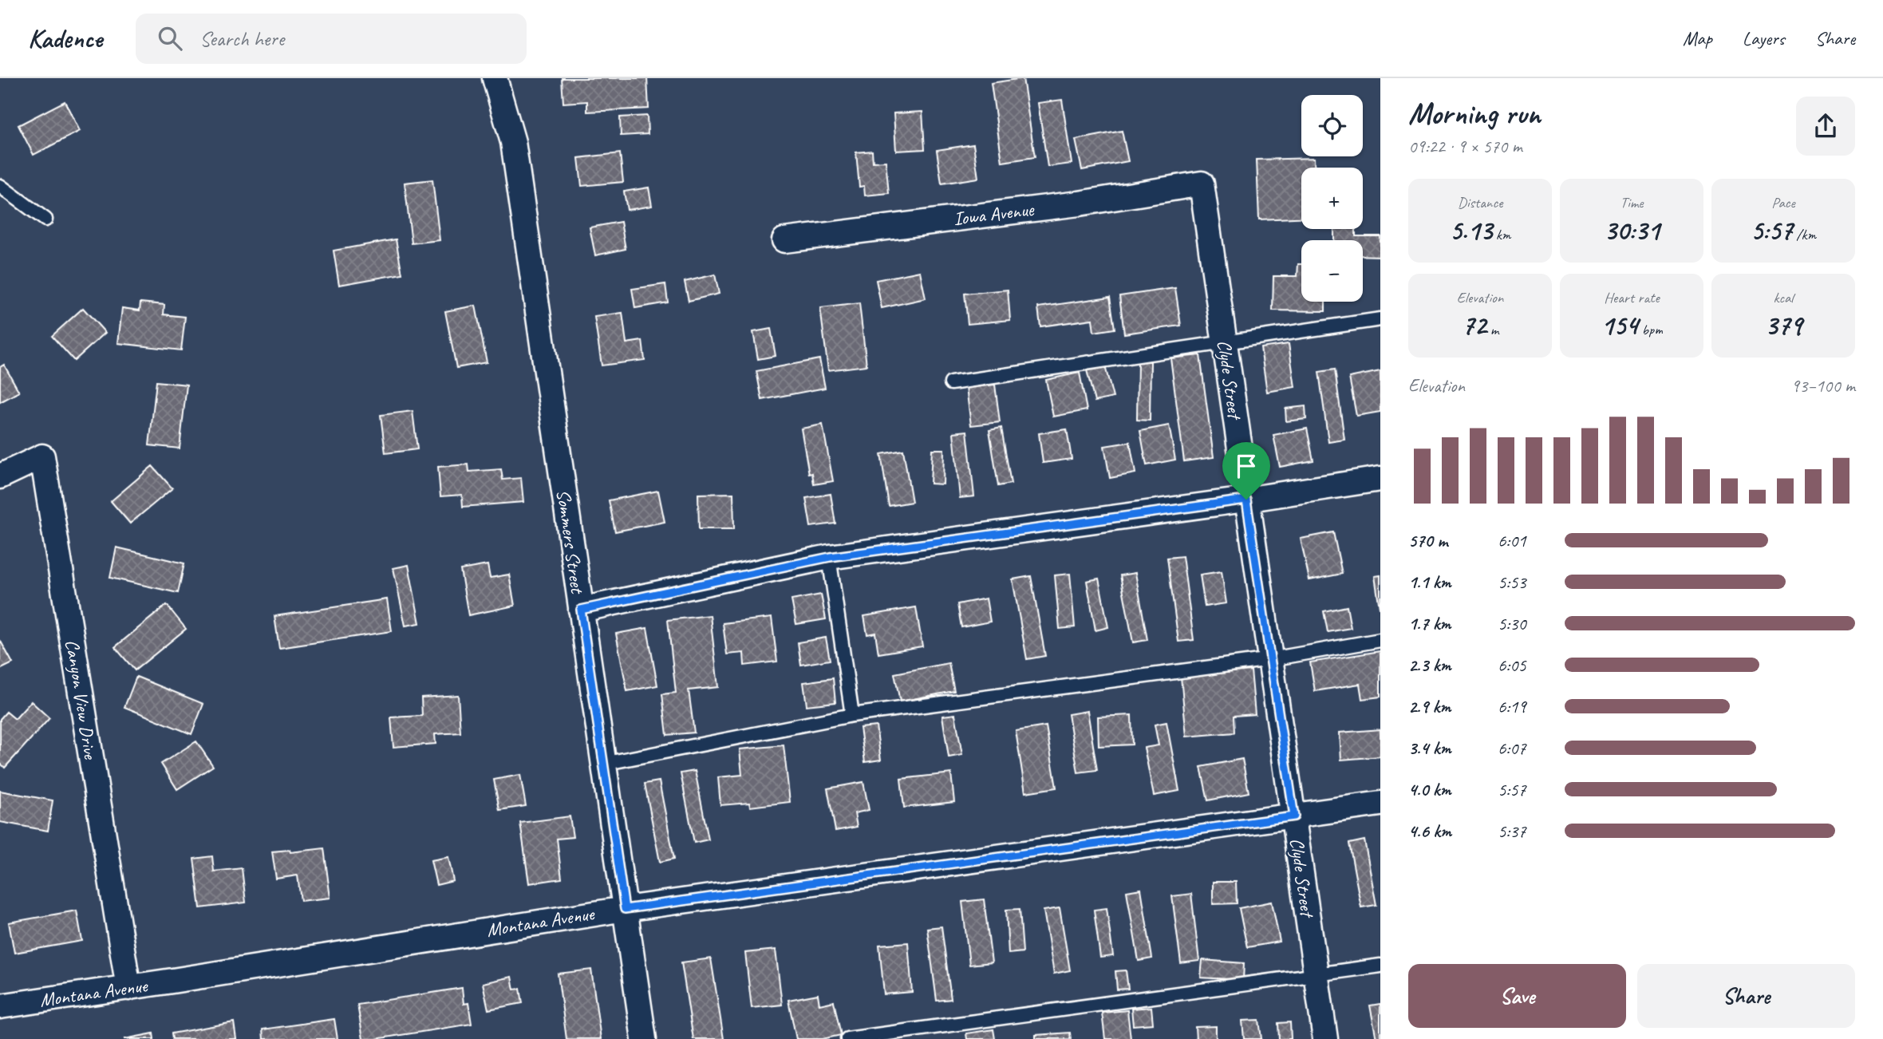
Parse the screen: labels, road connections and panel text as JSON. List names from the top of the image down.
{
  "streets": {
    "street": [
      "Iowa Avenue",
      "Clyde Street",
      "Sommers Street",
      "Canyon View Drive",
      "Montana Avenue"
    ]
  },
  "crossings": [
    ["Iowa Avenue", "Clyde Street"],
    ["Clyde Street", "Montana Avenue"],
    ["Sommers Street", "Montana Avenue"],
    ["Canyon View Drive", "Montana Avenue"]
  ],
  "page": {
    "header": "Kadence",
    "search": "Search here",
    "nav": ["Map", "Layers", "Share"],
    "heading": ["Morning run", "09:22 · 9 × 570 m"],
    "map_buttons": ["+", "−"],
    "stats": [
      ["Distance", "5.13 km"],
      ["Time", "30:31"],
      ["Pace", "5:57 /km"],
      ["Elevation", "72 m"],
      ["Heart rate", "154 bpm"],
      ["kcal", "379"]
    ],
    "chart": ["Elevation", "93–100 m"],
    "list": [
      {
        "name": "570 m",
        "note": "6:01"
      },
      {
        "name": "1.1 km",
        "note": "5:53"
      },
      {
        "name": "1.7 km",
        "note": "5:30"
      },
      {
        "name": "2.3 km",
        "note": "6:05"
      },
      {
        "name": "2.9 km",
        "note": "6:19"
      },
      {
        "name": "3.4 km",
        "note": "6:07"
      },
      {
        "name": "4.0 km",
        "note": "5:57"
      },
      {
        "name": "4.6 km",
        "note": "5:37"
      }
    ],
    "buttons": ["Save", "Share"]
  }
}
